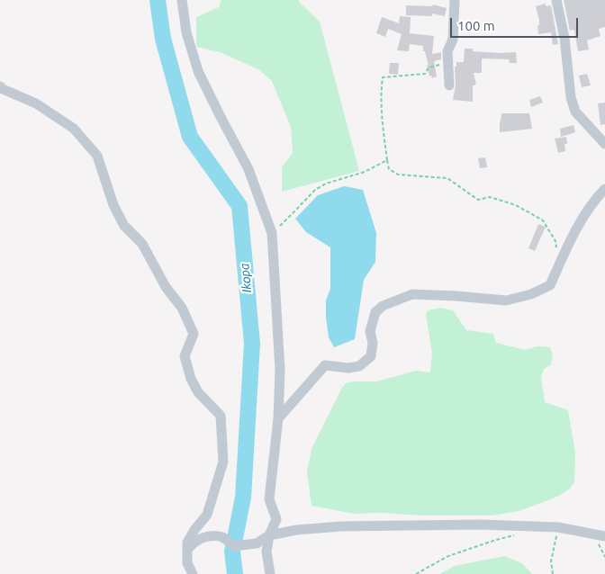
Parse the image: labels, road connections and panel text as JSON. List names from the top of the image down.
{
  "water": ["Ikopa"],
  "scale_bar": "100 m"
}
